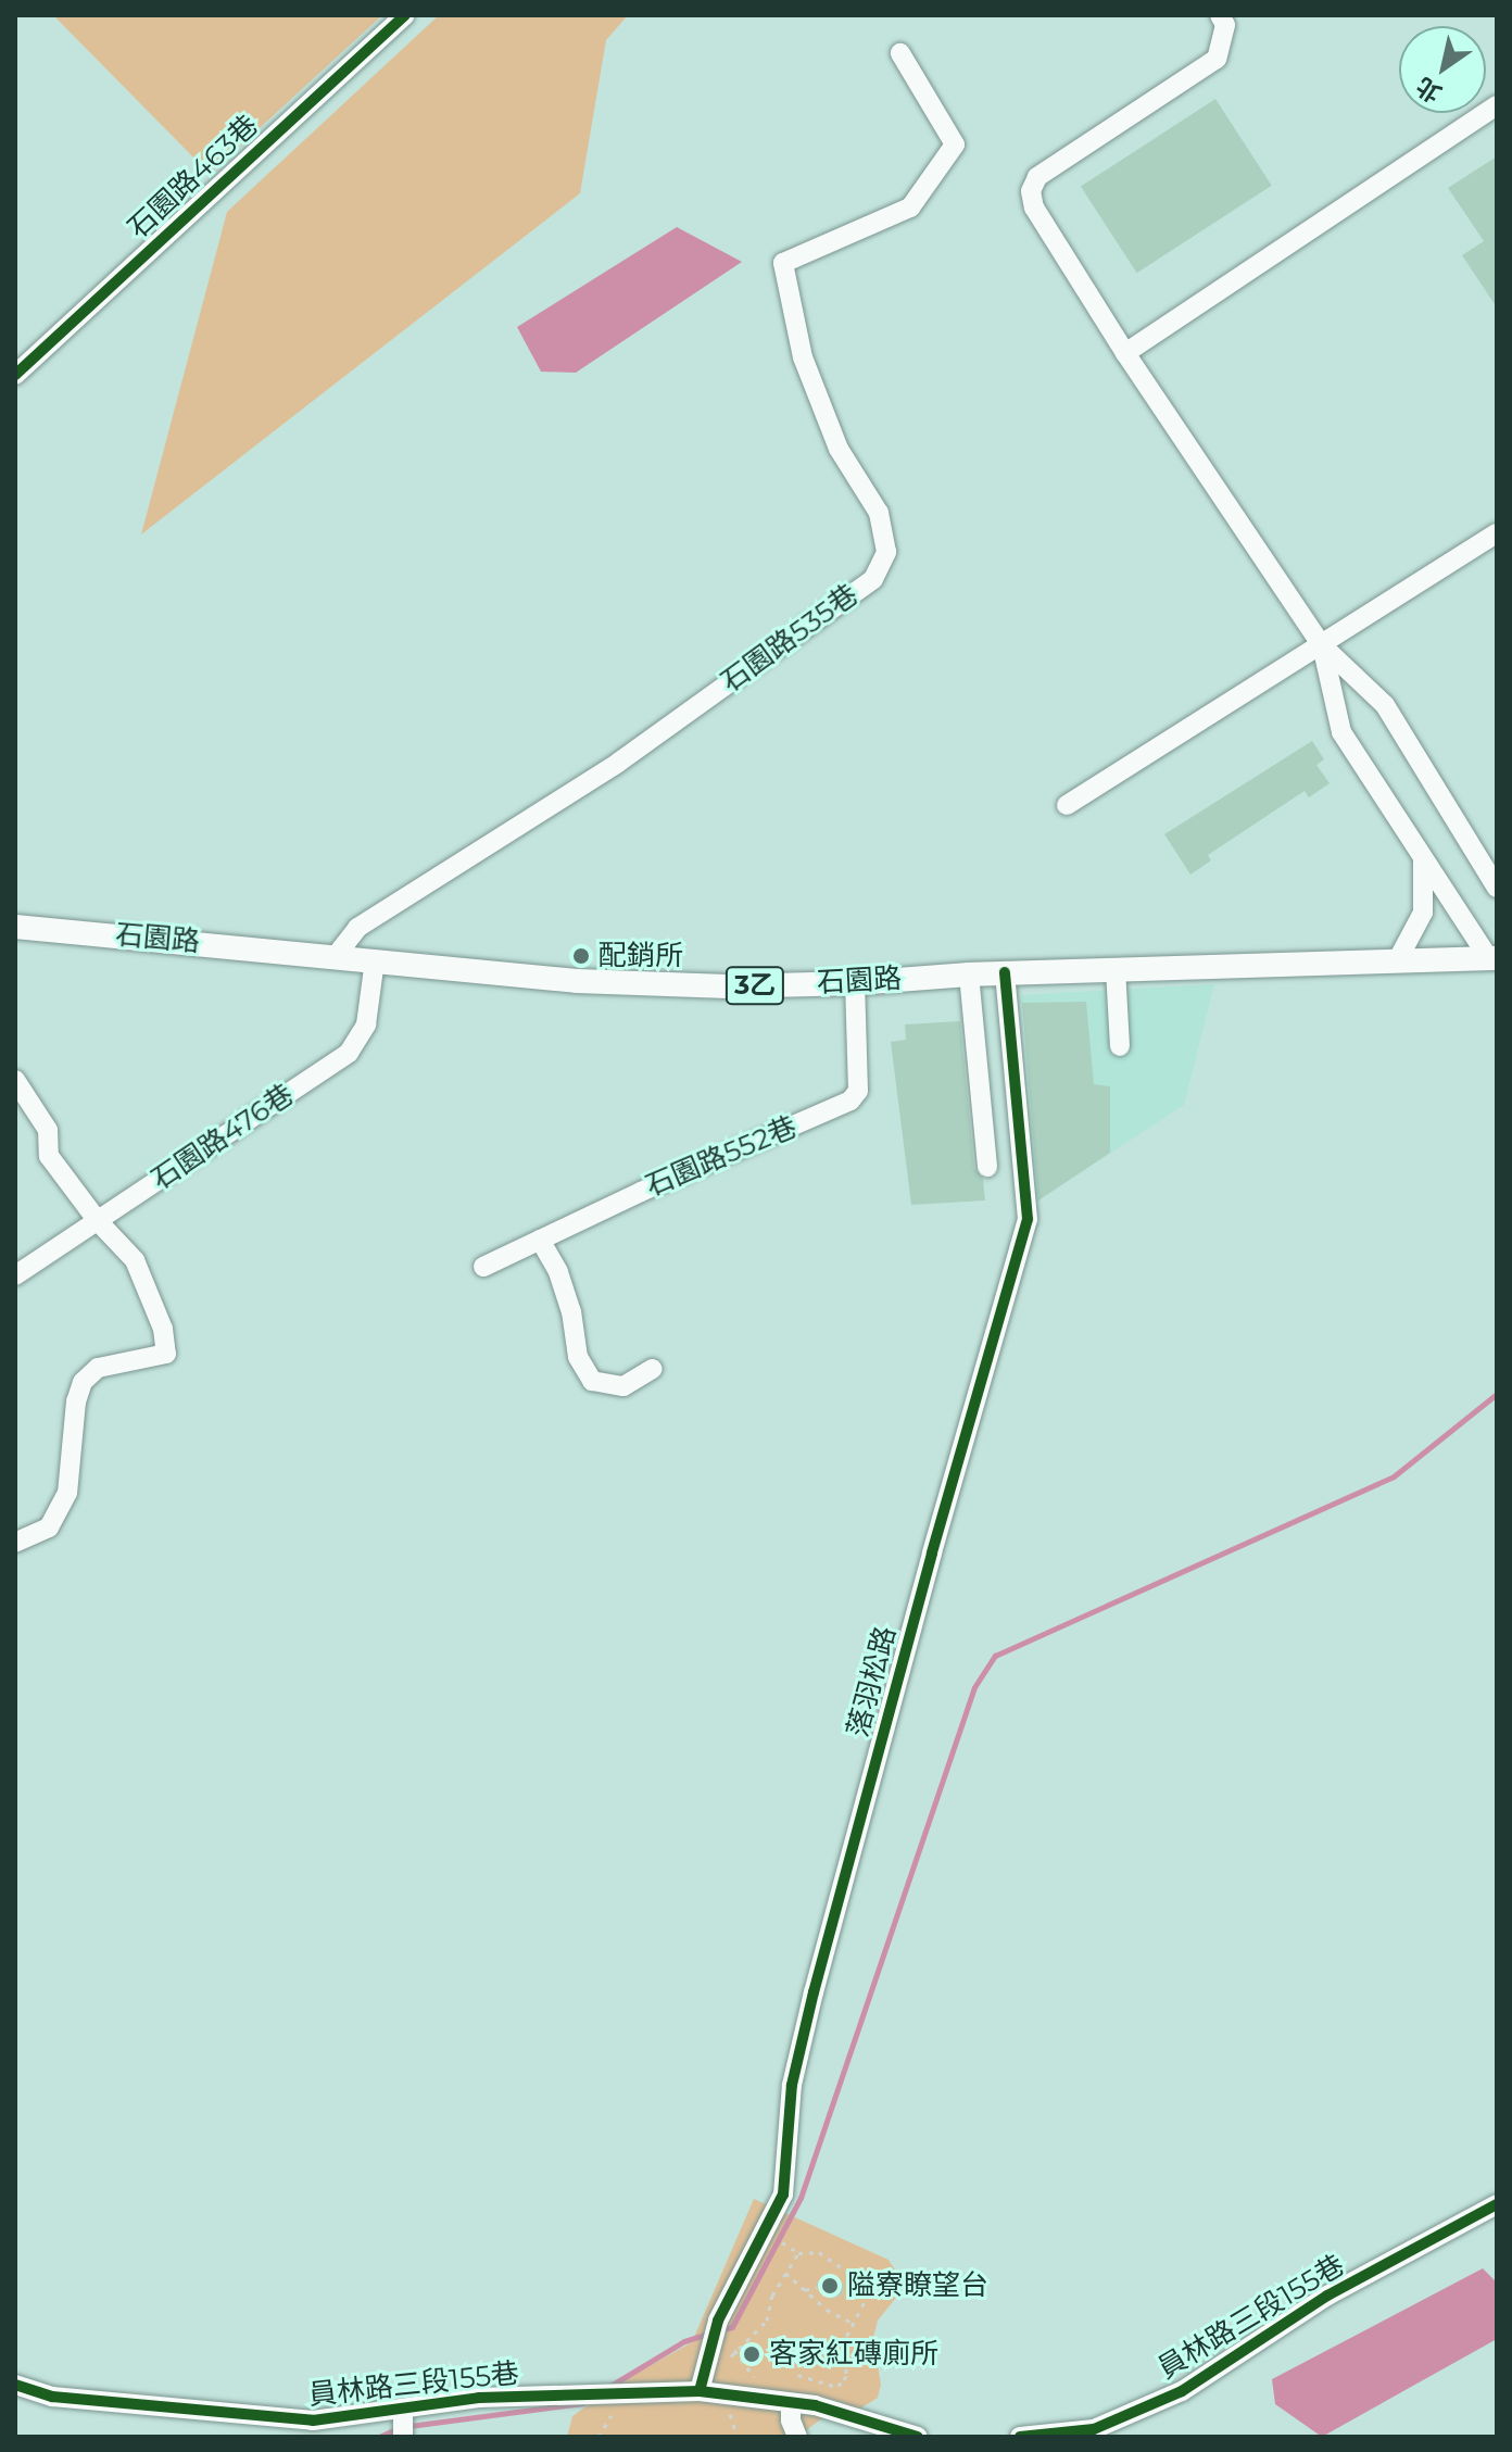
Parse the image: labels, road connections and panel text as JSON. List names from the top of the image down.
{
  "streets": {
    "main road": ["石園路", "3乙"],
    "street": [
      "石園路463巷",
      "石園路535巷",
      "石園路476巷",
      "石園路552巷",
      "落羽松路",
      "員林路三段155巷"
    ]
  },
  "crossings": [
    ["石園路535巷", "石園路"],
    ["石園路", "石園路476巷"],
    ["石園路", "石園路552巷"],
    ["石園路", "落羽松路"],
    ["落羽松路", "員林路三段155巷"]
  ],
  "places": ["配銷所", "隘寮瞭望台", "客家紅磚廁所"],
  "north": "bottom left"
}
